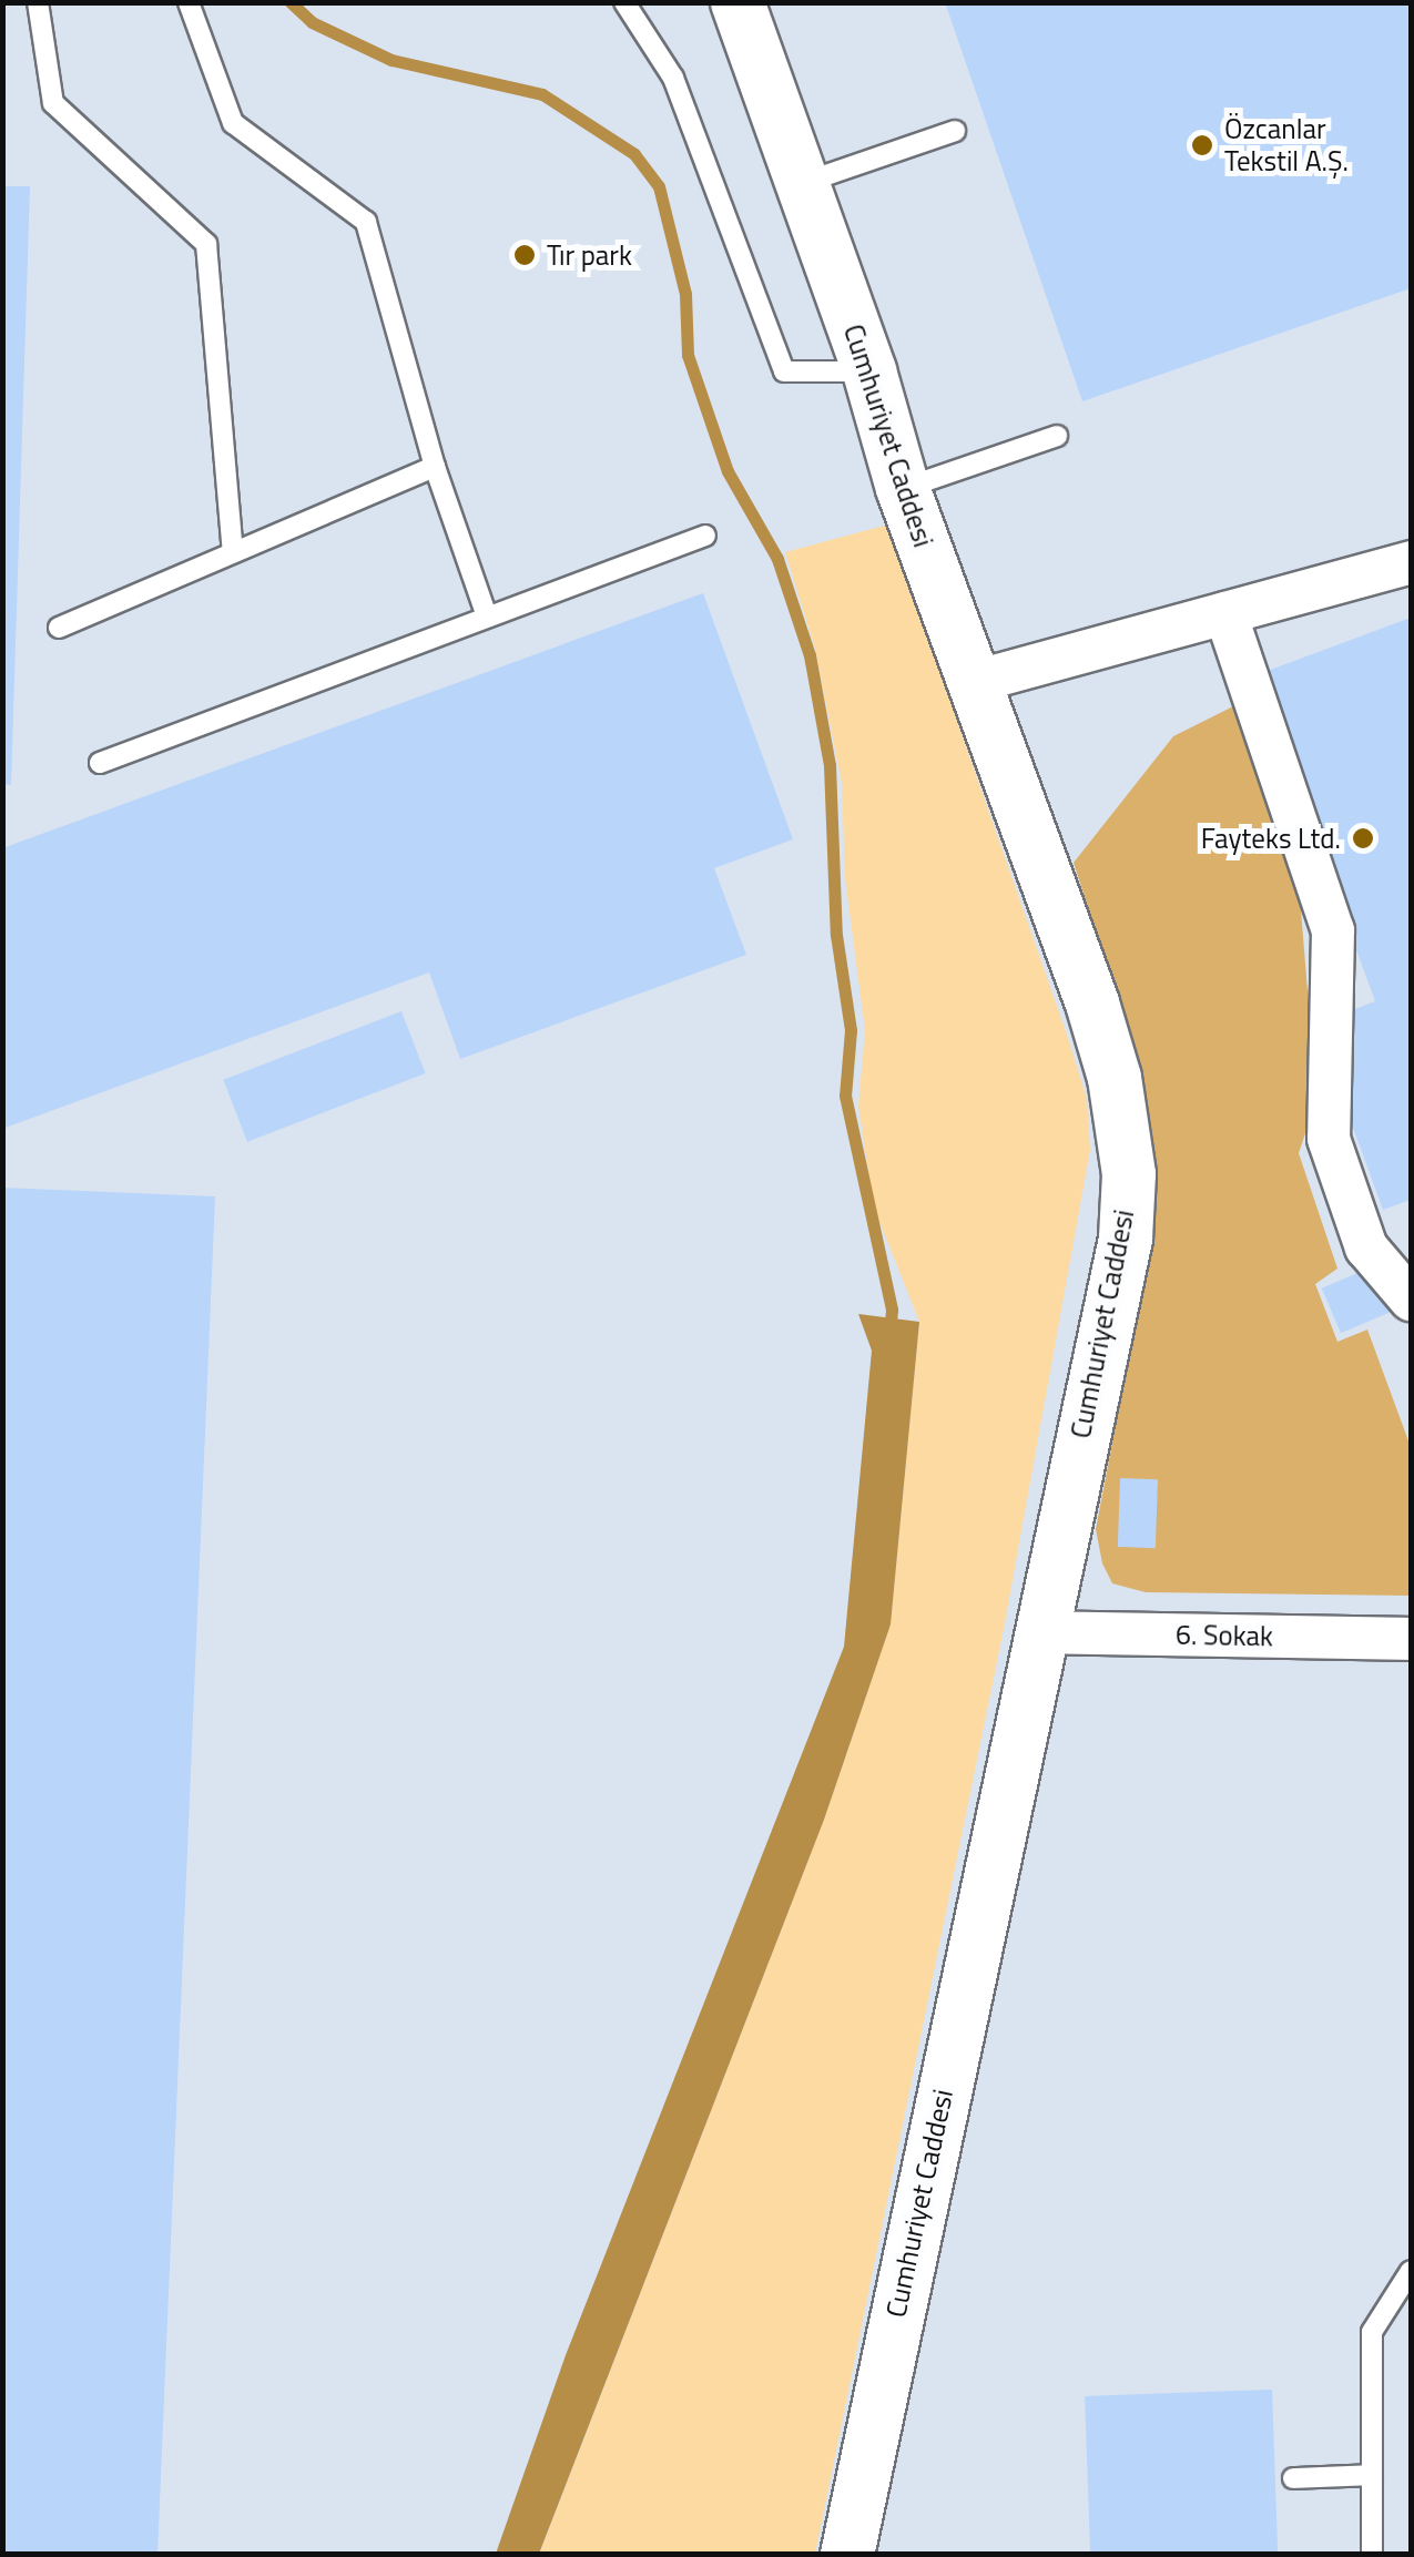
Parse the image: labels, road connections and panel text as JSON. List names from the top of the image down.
{
  "streets": {
    "street": ["Cumhuriyet Caddesi", "6. Sokak"]
  },
  "crossings": [
    ["Cumhuriyet Caddesi", "6. Sokak"]
  ],
  "places": ["Özcanlar Tekstil A.Ş.", "Tır park", "Fayteks Ltd."]
}
